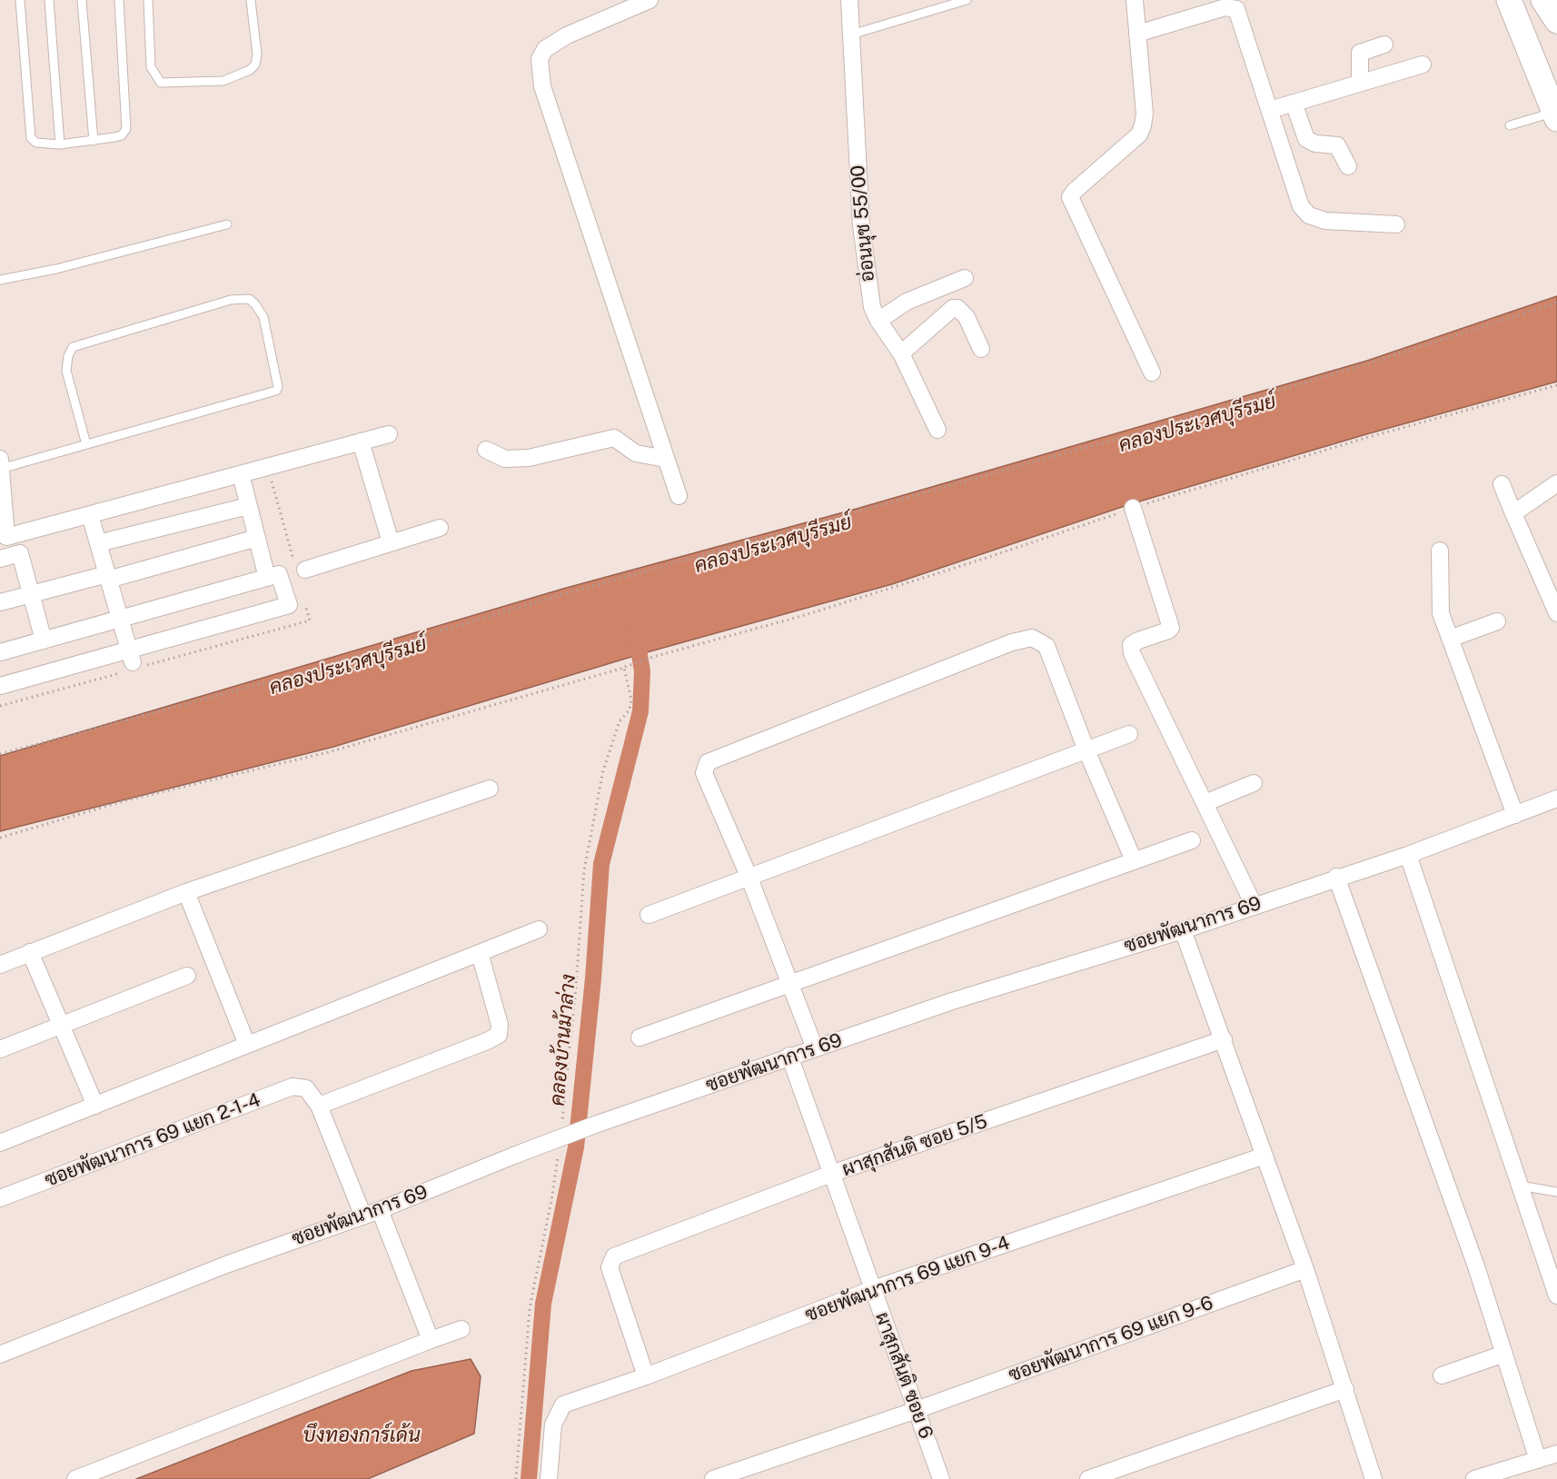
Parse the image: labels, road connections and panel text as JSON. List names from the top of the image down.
{
  "streets": {
    "street": [
      "อ่อนนุช 55/00",
      "ซอยพัฒนาการ 69",
      "ซอยพัฒนาการ 69 แยก 2-1-4",
      "ผาสุกสันติ ซอย 5/5",
      "ซอยพัฒนาการ 69 แยก 9-4",
      "ซอยพัฒนาการ 69 แยก 9-6",
      "ผาสุกสันติ ซอย 6"
    ]
  },
  "crossings": [
    ["ซอยพัฒนาการ 69", "ผาสุกสันติ ซอย 6"],
    ["ผาสุกสันติ ซอย 5/5", "ซอยพัฒนาการ 69 แยก 9-4"],
    ["ผาสุกสันติ ซอย 5/5", "ผาสุกสันติ ซอย 6"],
    ["ซอยพัฒนาการ 69 แยก 9-4", "ผาสุกสันติ ซอย 6"],
    ["ซอยพัฒนาการ 69 แยก 9-6", "ผาสุกสันติ ซอย 6"]
  ],
  "water": ["คลองประเวศบุรีรมย์", "คลองบ้านม้าล่าง", "บึงทองการ์เด้น"]
}
